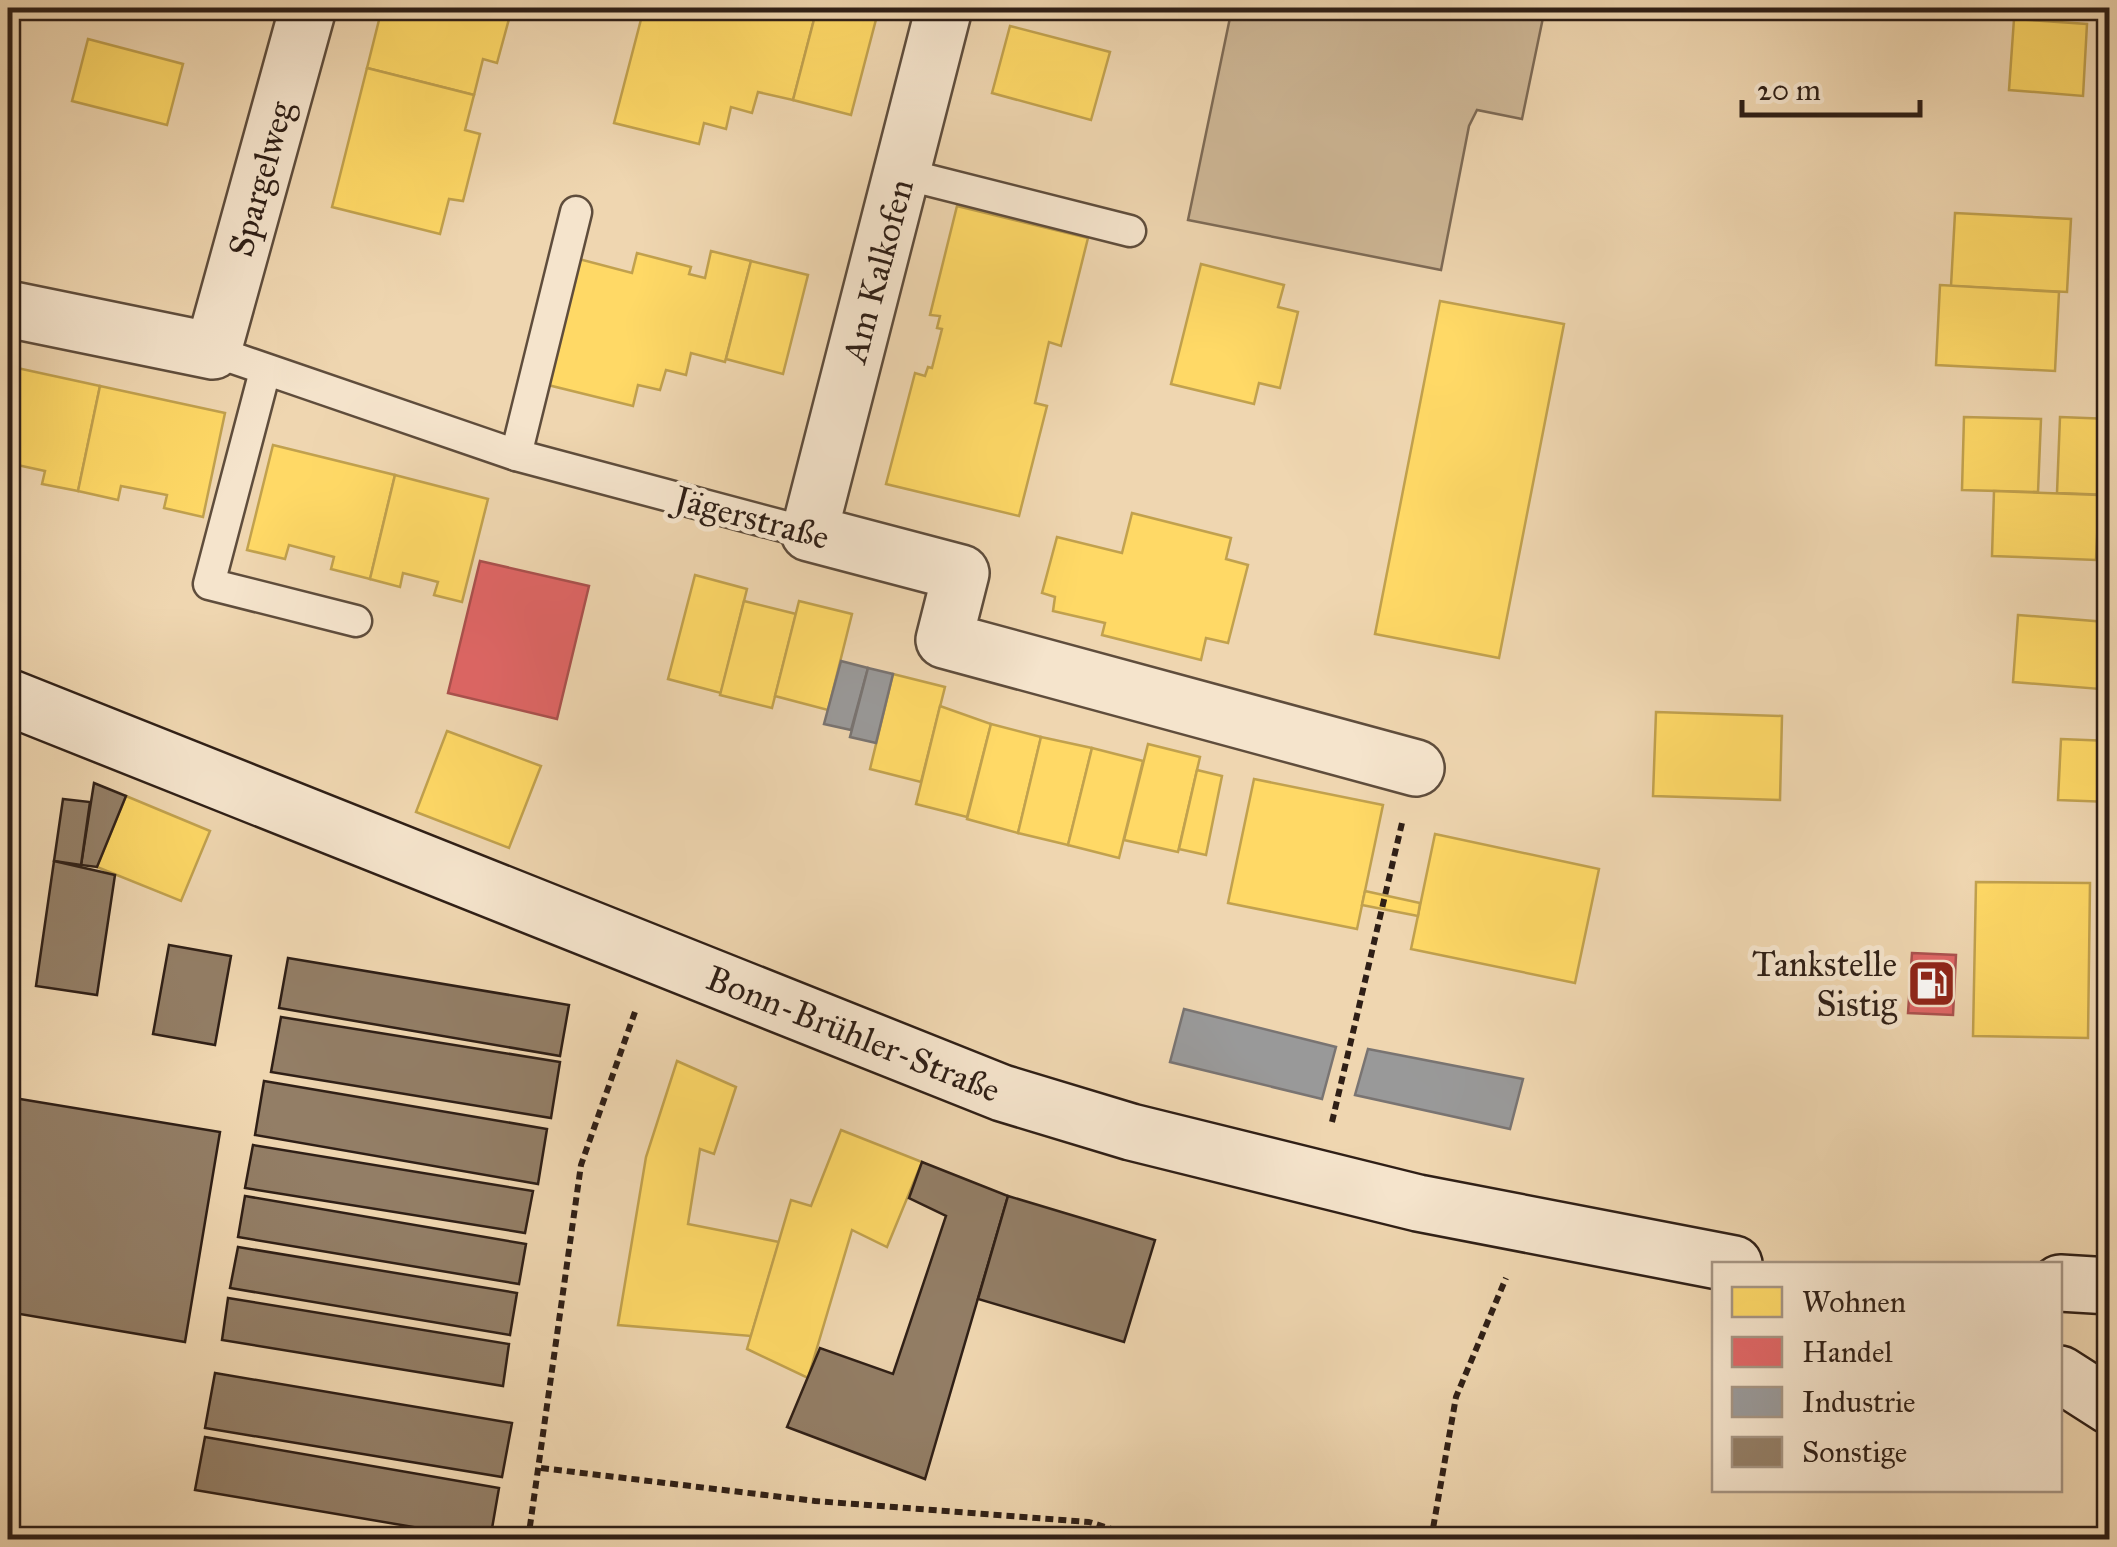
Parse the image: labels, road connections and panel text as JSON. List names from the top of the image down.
{
  "streets": {
    "street": [
      "Spargelweg",
      "Am Kalkofen",
      "Jägerstraße",
      "Bonn-Brühler-Straße"
    ]
  },
  "crossings": [
    ["Spargelweg", "Jägerstraße"],
    ["Am Kalkofen", "Jägerstraße"]
  ],
  "places": {
    "fuel station": ["Tankstelle Sistig"]
  },
  "legend": [
    "Wohnen",
    "Handel",
    "Industrie",
    "Sonstige"
  ],
  "scale_bar": "20 m"
}
